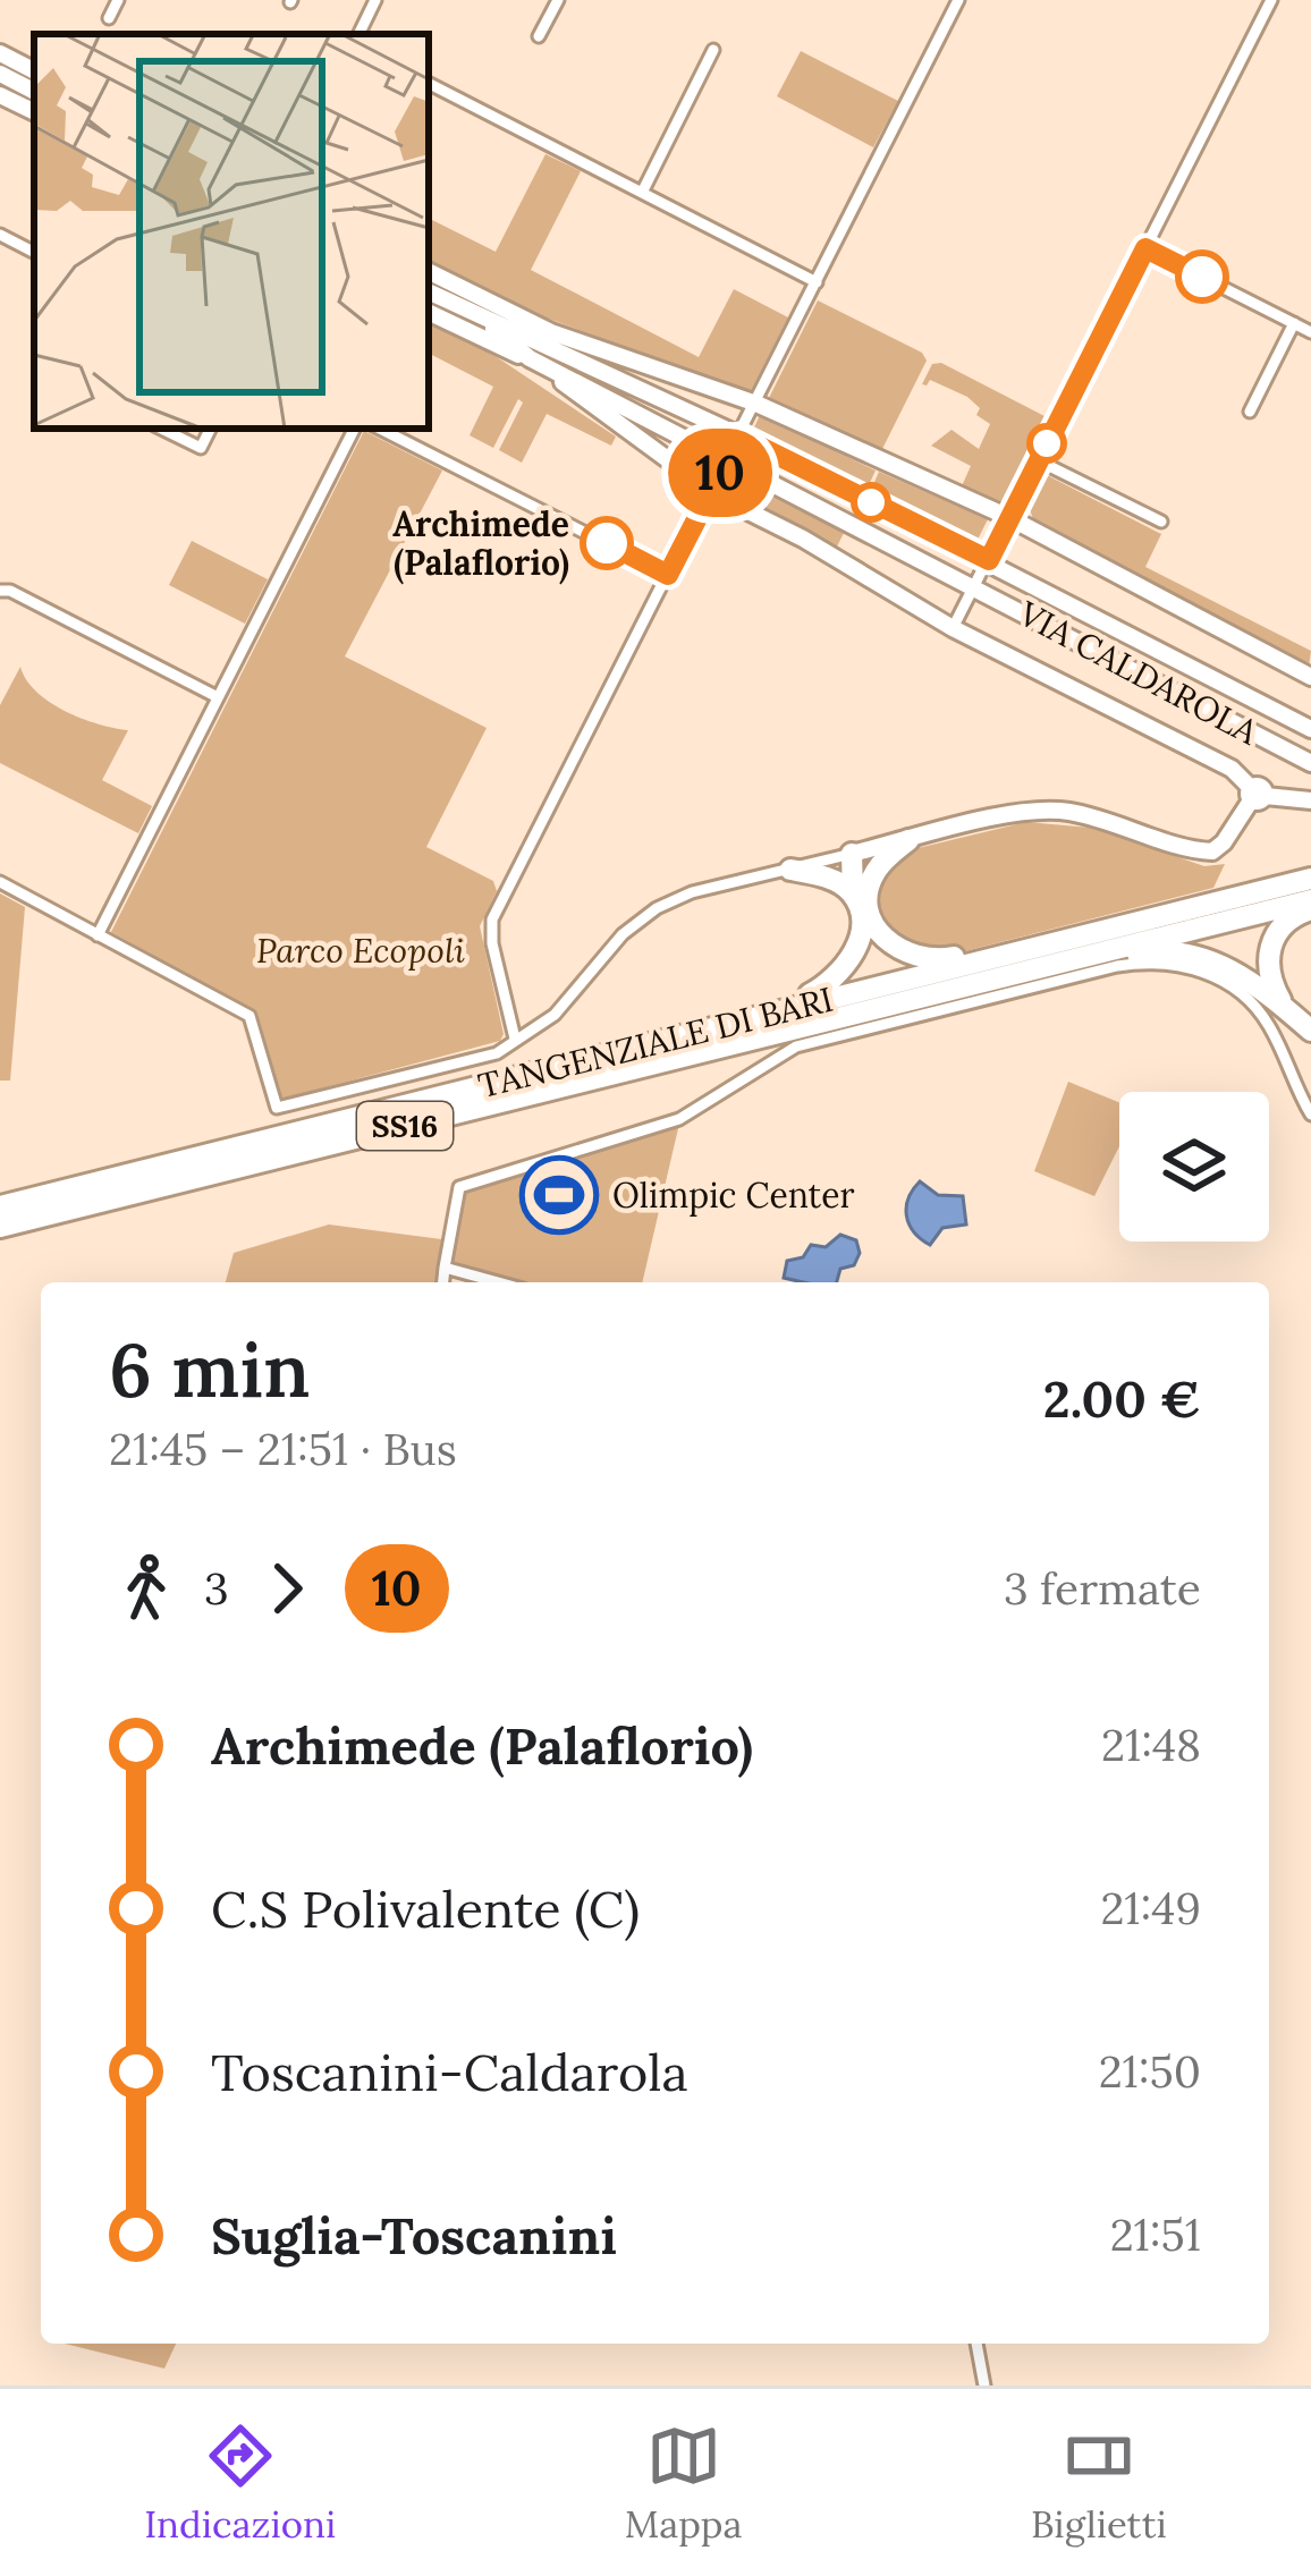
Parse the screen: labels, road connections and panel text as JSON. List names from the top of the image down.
{
  "streets": {
    "highway": ["TANGENZIALE DI BARI", "SS16"],
    "street": ["VIA CALDAROLA"]
  },
  "parks": ["Parco Ecopoli"],
  "places": {
    "other": ["Archimede (Palaflorio)"],
    "sports": ["Olimpic Center"]
  },
  "lines": ["bus line 10"],
  "page": {
    "on_map": "10",
    "heading": ["6 min", "21:45 – 21:51 · Bus", "2.00 €"],
    "legs": ["3", "10", "3 fermate"],
    "list": [
      {
        "name": "Archimede (Palaflorio)",
        "value": "21:48"
      },
      {
        "name": "C.S Polivalente (C)",
        "value": "21:49"
      },
      {
        "name": "Toscanini-Caldarola",
        "value": "21:50"
      },
      {
        "name": "Suglia-Toscanini",
        "value": "21:51"
      }
    ],
    "tabs": ["Indicazioni", "Mappa", "Biglietti"]
  }
}
